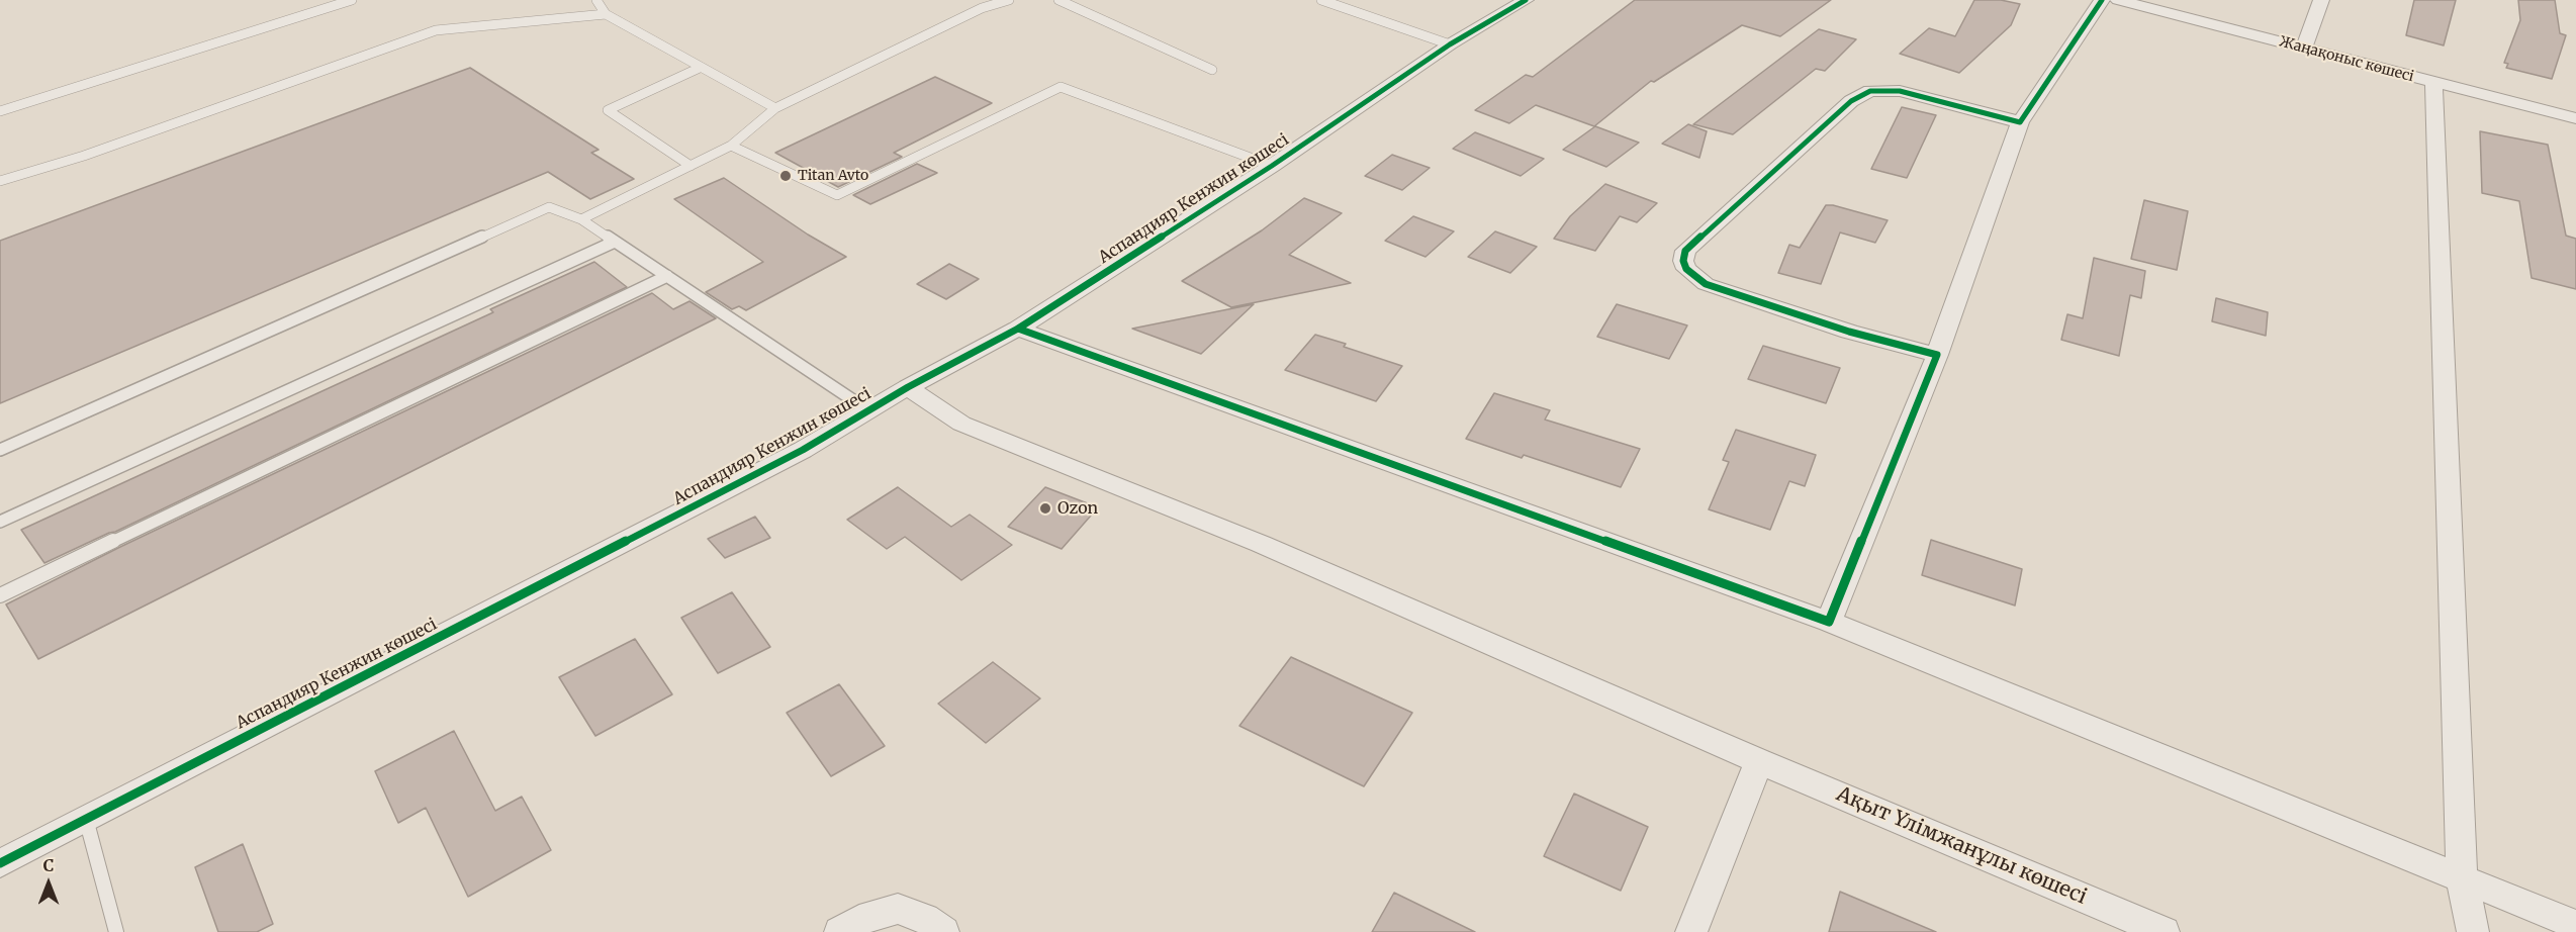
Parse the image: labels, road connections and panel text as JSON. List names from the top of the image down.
{
  "streets": {
    "street": ["Жаңақоныс көшесі", "Аспандияр Кенжин көшесі", "Ақыт Үлімжанұлы көшесі"]
  },
  "crossings": [
    ["Аспандияр Кенжин көшесі", "Ақыт Үлімжанұлы көшесі"]
  ],
  "places": ["Titan Avto", "Ozon"],
  "north": "top"
}
